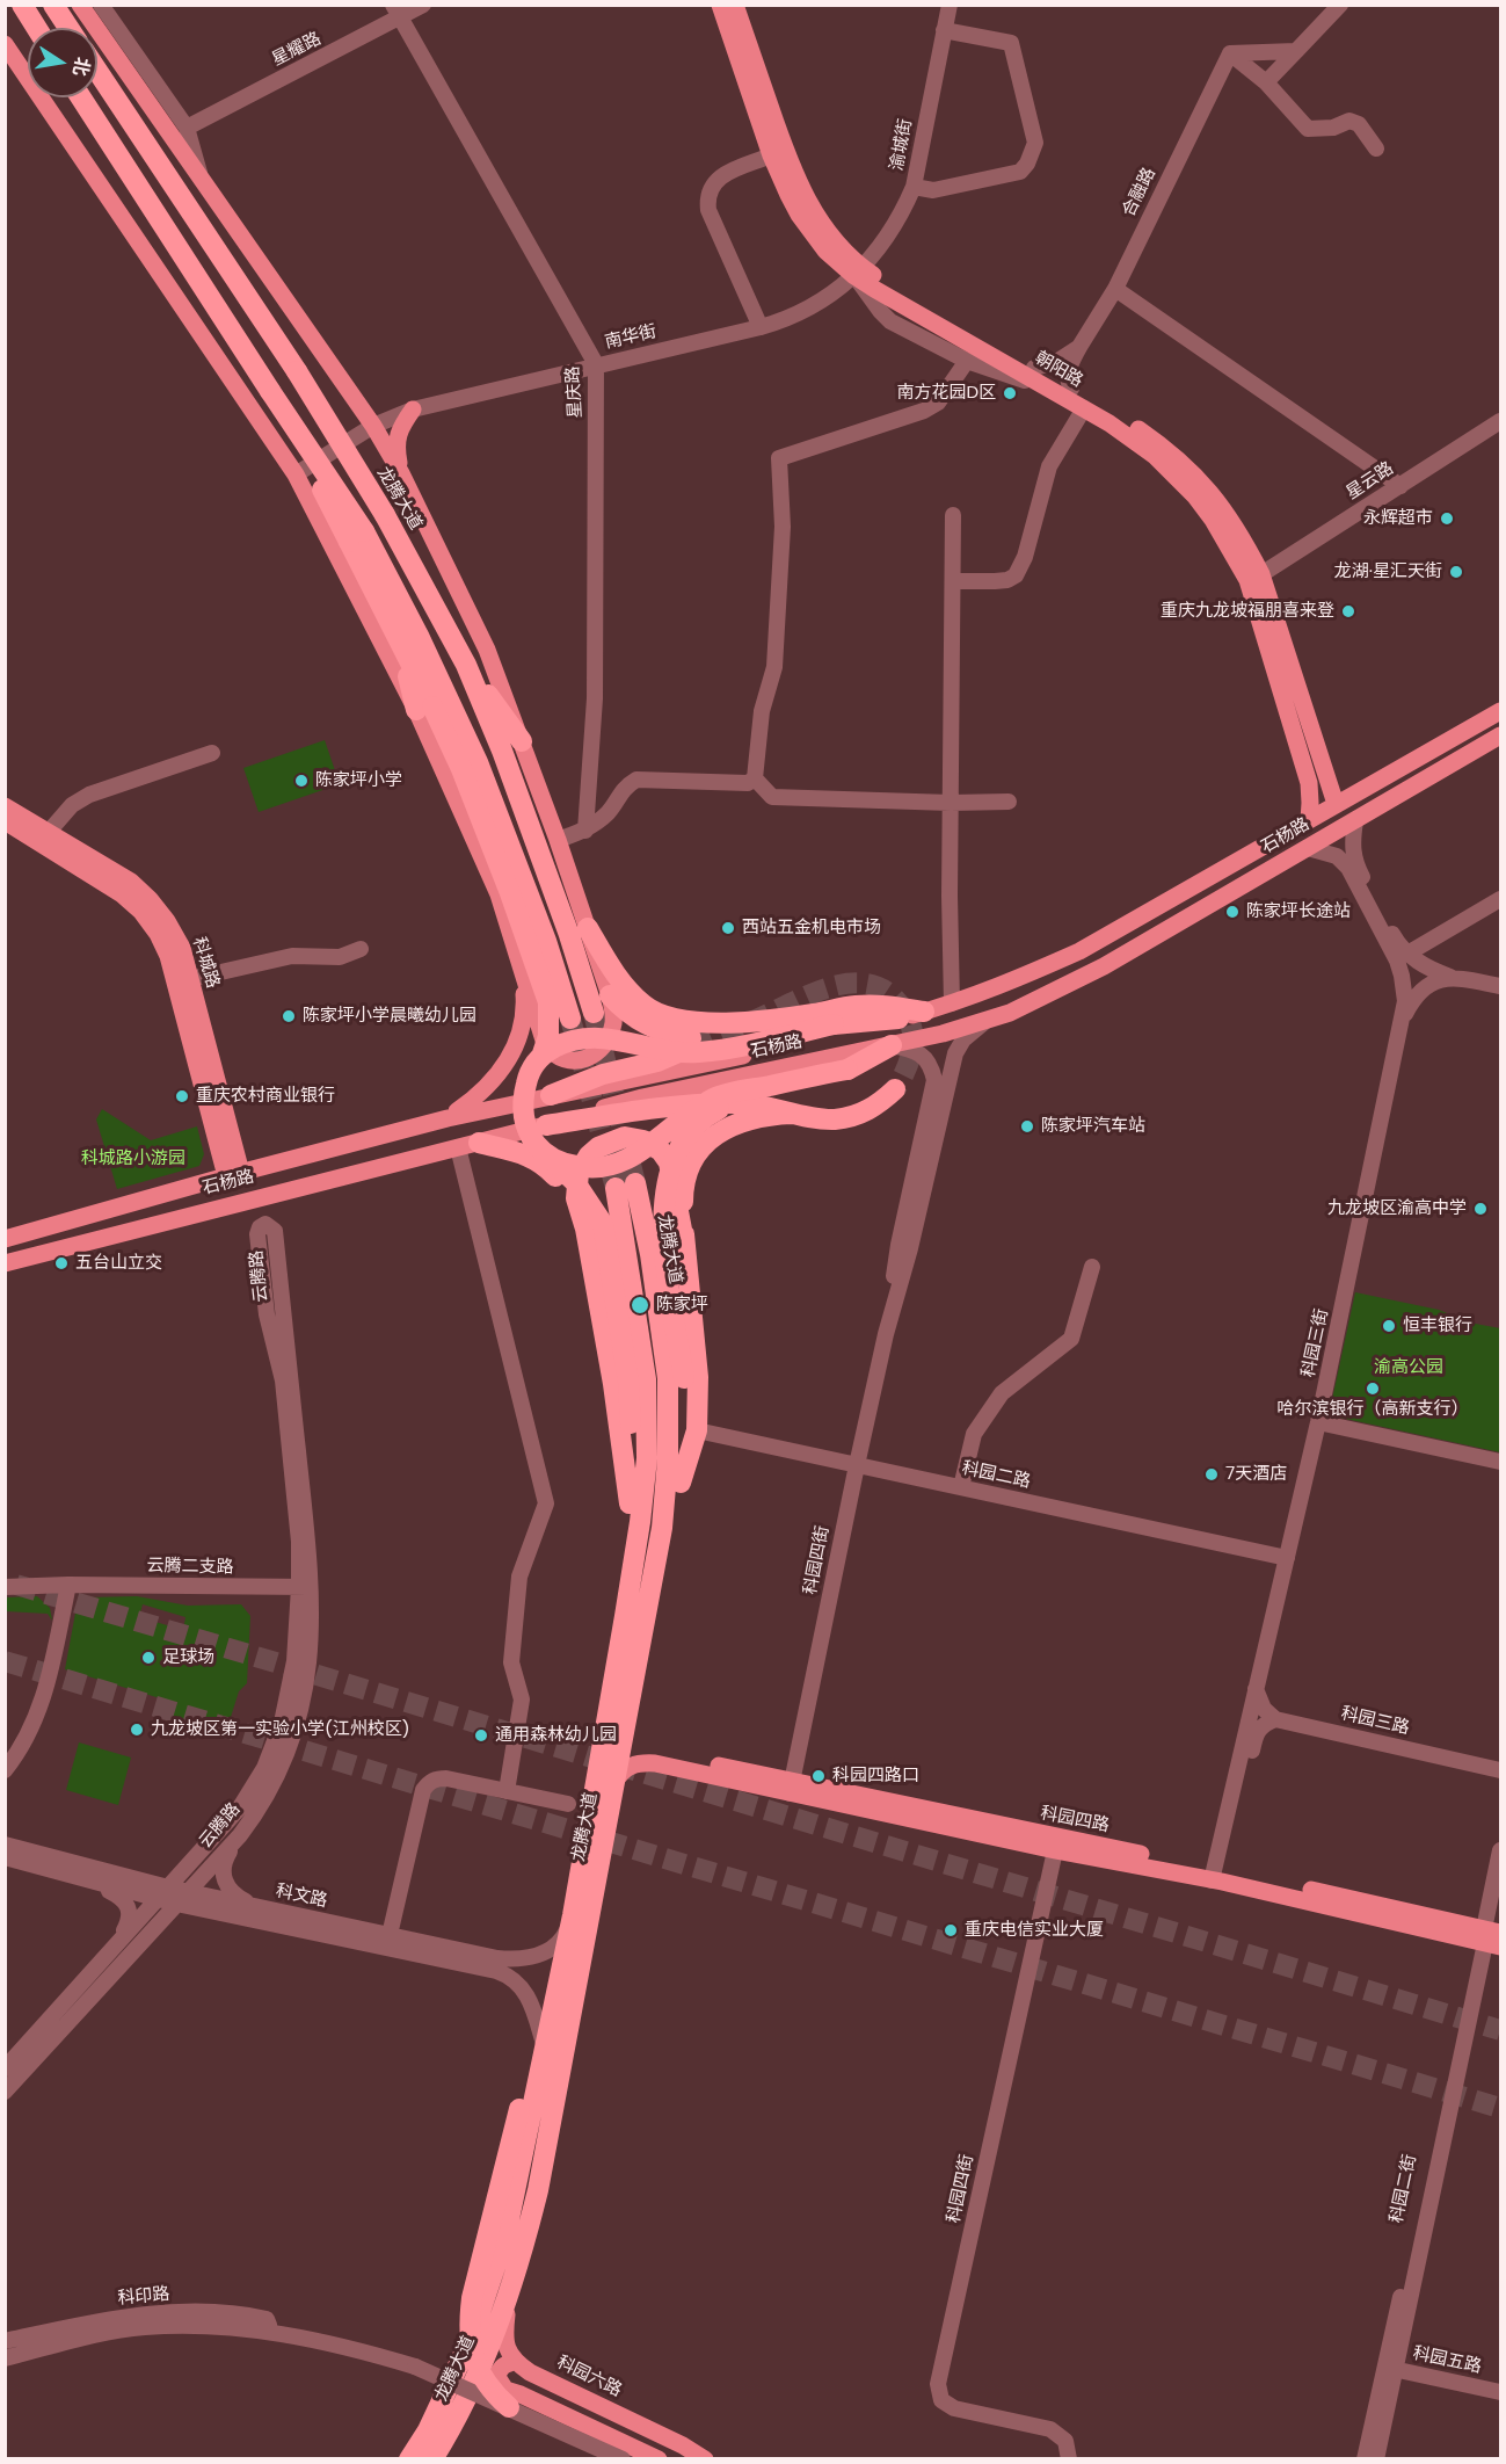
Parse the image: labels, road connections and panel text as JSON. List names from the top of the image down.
{
  "streets": {
    "highway": ["龙腾大道"],
    "main road": [
      "朝阳路",
      "石杨路",
      "科城路",
      "科园四路",
      "科园六路"
    ],
    "street": [
      "星耀路",
      "渝城街",
      "合融路",
      "南华街",
      "星庆路",
      "星云路",
      "云腾路",
      "科园三街",
      "科园二路",
      "科园四街",
      "云腾二支路",
      "科园三路",
      "科文路",
      "科园二街",
      "科印路",
      "科园五路"
    ]
  },
  "crossings": [
    ["星耀路", "星庆路"],
    ["渝城街", "南华街"],
    ["渝城街", "朝阳路"],
    ["南华街", "朝阳路"],
    ["南华街", "星庆路"],
    ["朝阳路", "星云路"],
    ["朝阳路", "石杨路"],
    ["龙腾大道", "科园四路"],
    ["龙腾大道", "科文路"],
    ["石杨路", "科城路"],
    ["石杨路", "科园三街"],
    ["石杨路", "科园四街"],
    ["云腾路", "云腾二支路"],
    ["云腾路", "科文路"],
    ["科园三街", "科园二路"],
    ["科园三街", "科园四路"],
    ["科园二路", "科园四街"],
    ["科园四街", "科园四路"],
    ["科园四路", "科园二街"],
    ["科园二街", "科园五路"]
  ],
  "parks": ["科城路小游园", "渝高公园"],
  "places": [
    "南方花园D区",
    "永辉超市",
    "龙湖·星汇天街",
    "重庆九龙坡福朋喜来登",
    "陈家坪小学",
    "陈家坪长途站",
    "西站五金机电市场",
    "陈家坪小学晨曦幼儿园",
    "重庆农村商业银行",
    "陈家坪汽车站",
    "九龙坡区渝高中学",
    "五台山立交",
    "陈家坪",
    "恒丰银行",
    "哈尔滨银行（高新支行）",
    "7天酒店",
    "足球场",
    "九龙坡区第一实验小学(江州校区)",
    "通用森林幼儿园",
    "科园四路口",
    "重庆电信实业大厦"
  ],
  "north": "right"
}
